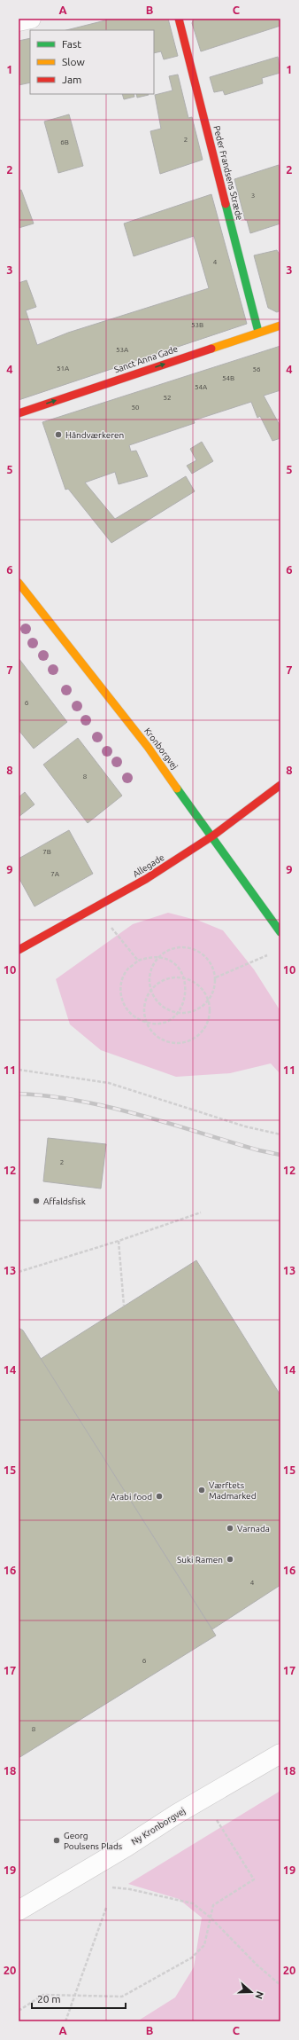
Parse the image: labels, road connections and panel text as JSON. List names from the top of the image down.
{
  "streets": {
    "street": [
      "Peder Frandsens Stræde",
      "Sanct Anna Gade",
      "Kronborgvej",
      "Allegade",
      "Ny Kronborgvej"
    ]
  },
  "crossings": [
    ["Peder Frandsens Stræde", "Sanct Anna Gade"],
    ["Kronborgvej", "Allegade"]
  ],
  "one_way": ["Sanct Anna Gade"],
  "places": [
    "Håndværkeren",
    "Affaldsfisk",
    "Værftets Madmarked",
    "Arabi food",
    "Varnada",
    "Suki Ramen",
    "Georg Poulsens Plads"
  ],
  "house_numbers": [
    "2",
    "6B",
    "3",
    "4",
    "53B",
    "53A",
    "51A",
    "56",
    "54B",
    "54A",
    "52",
    "50",
    "6",
    "8",
    "7B",
    "7A",
    "2",
    "4",
    "6",
    "8"
  ],
  "legend": ["Fast", "Slow", "Jam"],
  "scale_bar": "20 m",
  "north": "right",
  "grid": {
    "columns": ["A", "B", "C"],
    "rows": [
      "1",
      "2",
      "3",
      "4",
      "5",
      "6",
      "7",
      "8",
      "9",
      "10",
      "11",
      "12",
      "13",
      "14",
      "15",
      "16",
      "17",
      "18",
      "19",
      "20"
    ]
  }
}
